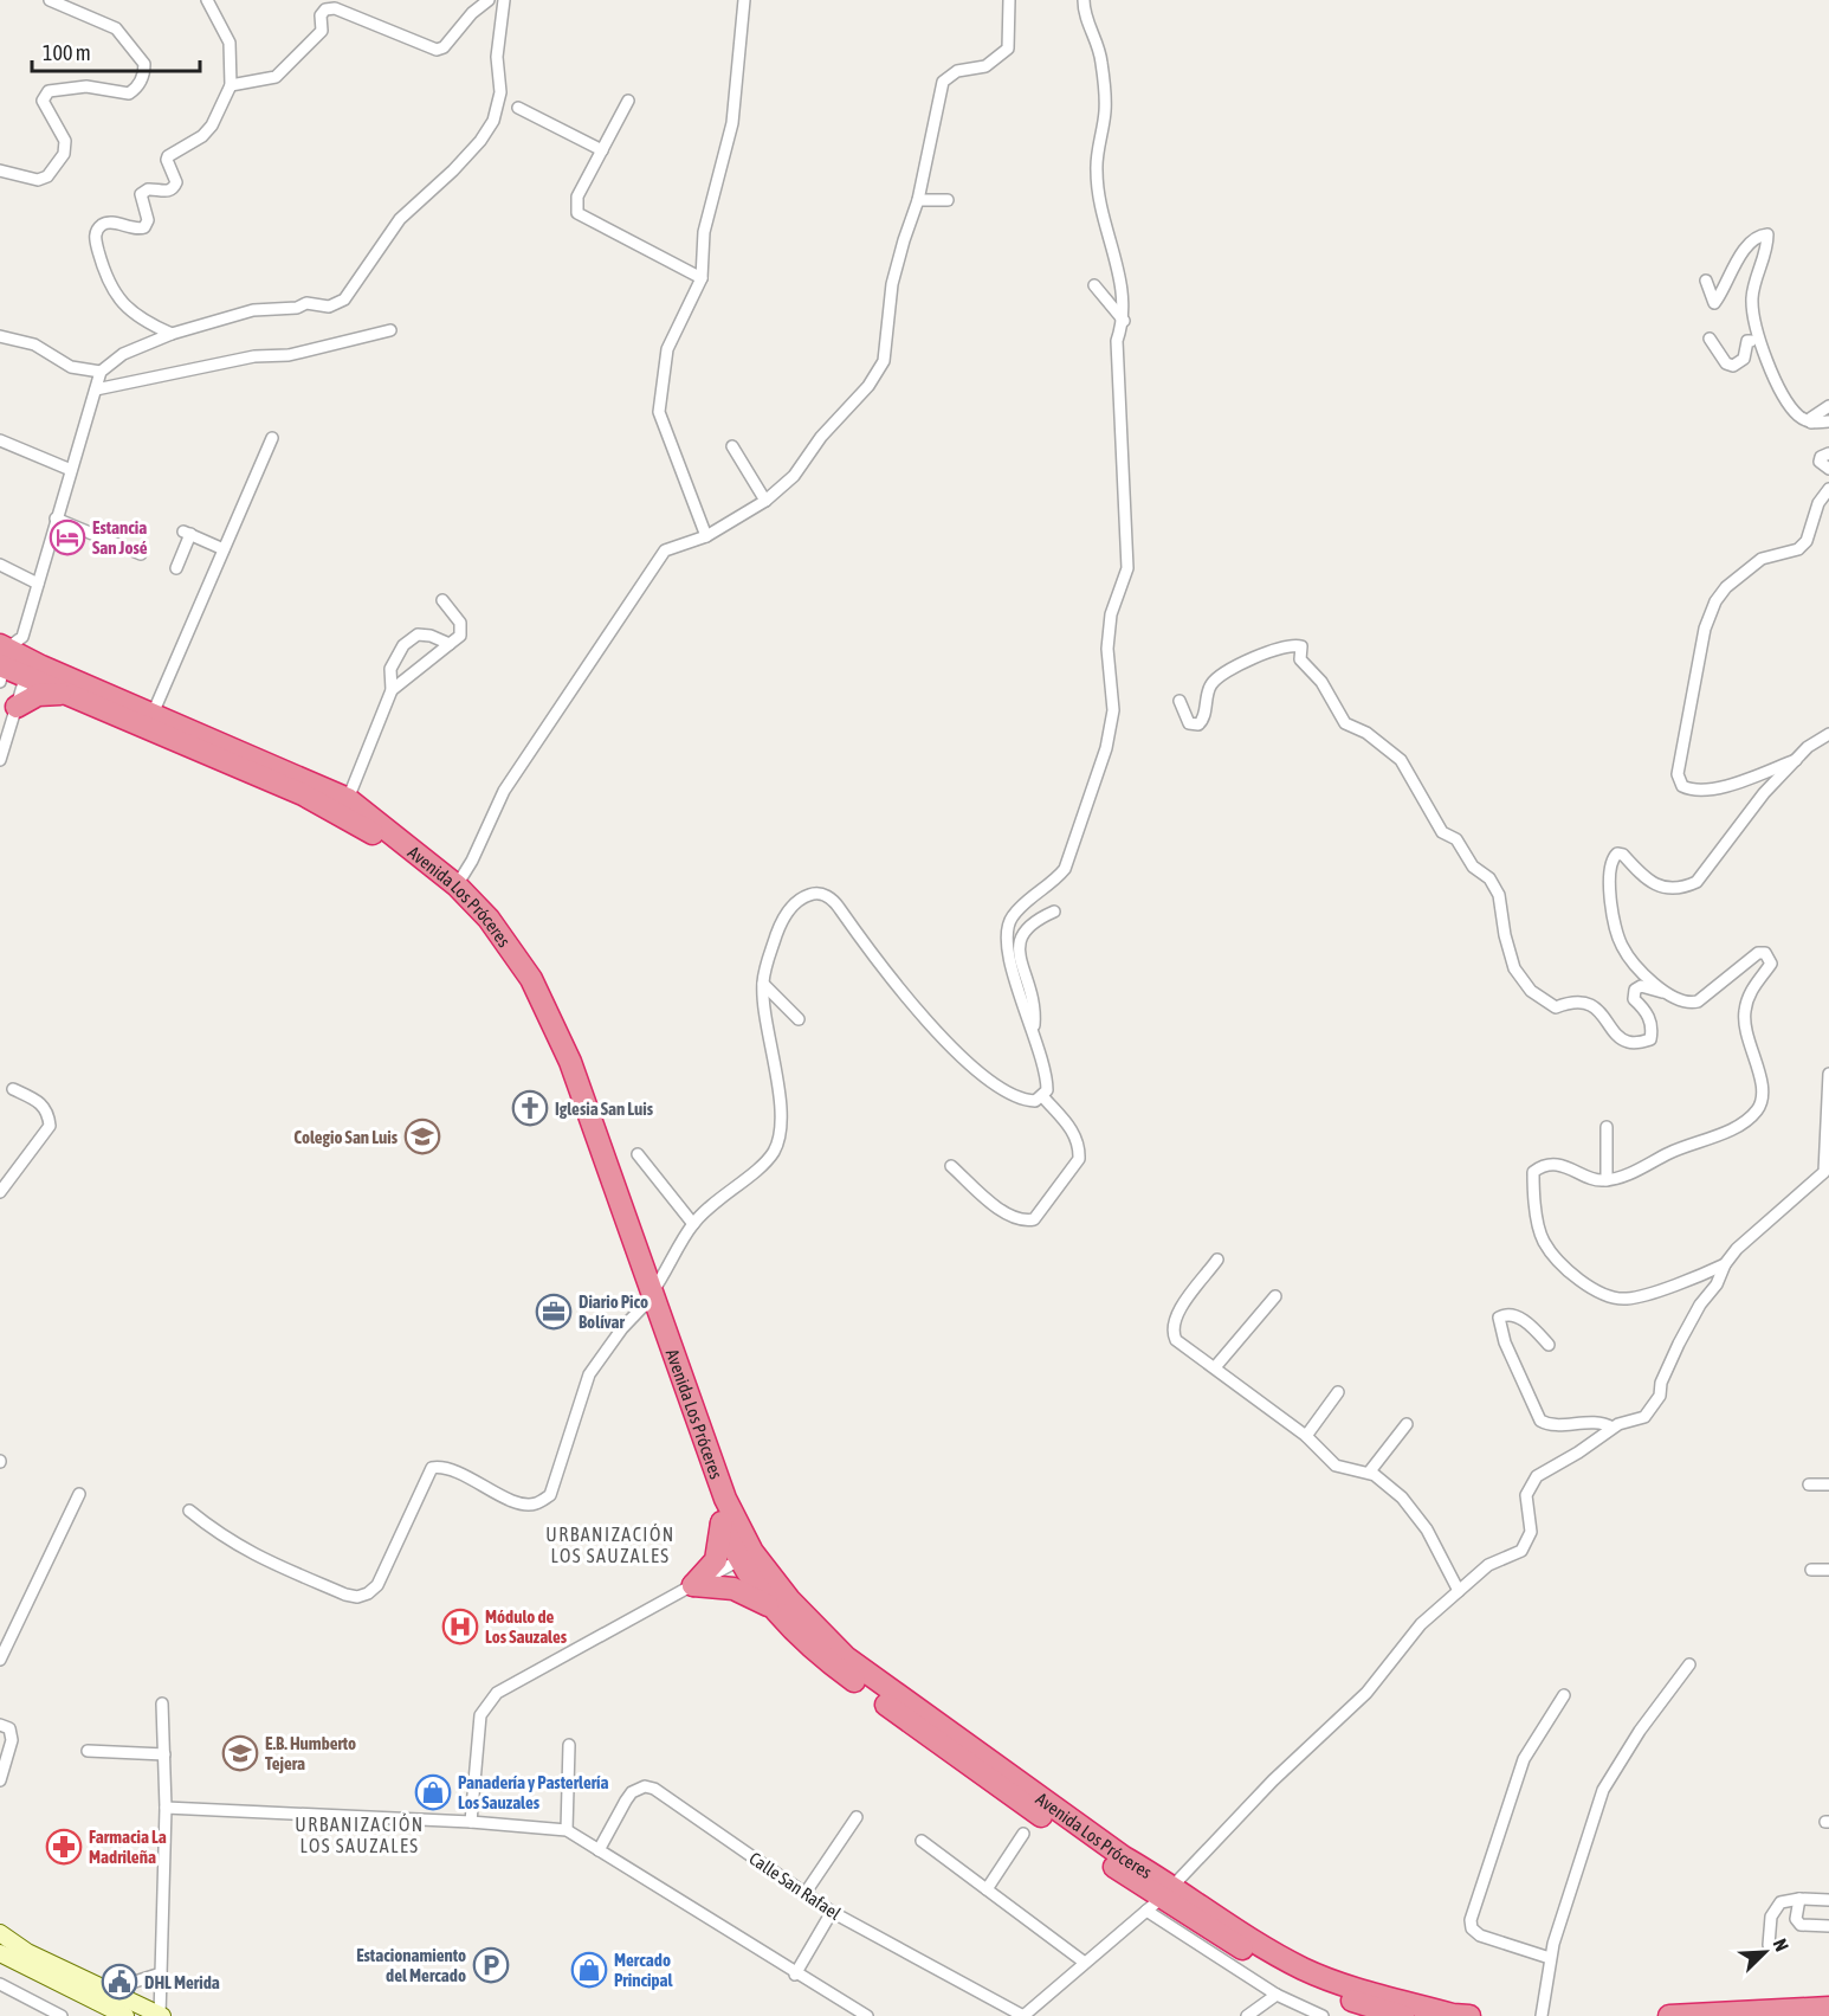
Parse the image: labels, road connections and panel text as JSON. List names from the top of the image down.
{
  "streets": {
    "highway": ["Avenida Los Próceres"],
    "street": ["Calle San Rafael"]
  },
  "districts": ["URBANIZACIÓN LOS SAUZALES", "URBANIZACIÓN LOS SAUZALES"],
  "places": {
    "hotel": ["Estancia San José"],
    "church": ["Iglesia San Luis"],
    "school or university": ["Colegio San Luis", "E.B. Humberto Tejera"],
    "office": ["Diario Pico Bolívar"],
    "hospital": ["Módulo de Los Sauzales"],
    "shop": ["Panadería y Pasterlería Los Sauzales", "Mercado Principal"],
    "pharmacy": ["Farmacia La Madrileña"],
    "parking": ["Estacionamiento del Mercado"],
    "public building": ["DHL Merida"]
  },
  "scale_bar": "100 m",
  "north": "top right"
}
